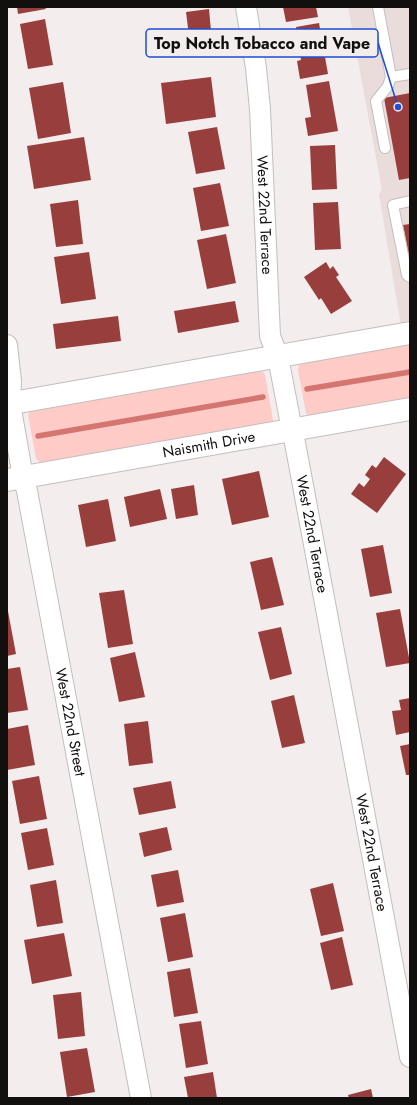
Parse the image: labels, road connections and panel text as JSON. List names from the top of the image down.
{
  "streets": {
    "street": ["West 22nd Terrace", "Naismith Drive", "West 22nd Street"]
  },
  "crossings": [
    ["West 22nd Terrace", "Naismith Drive"],
    ["Naismith Drive", "West 22nd Street"]
  ],
  "places": ["Top Notch Tobacco and Vape"]
}
